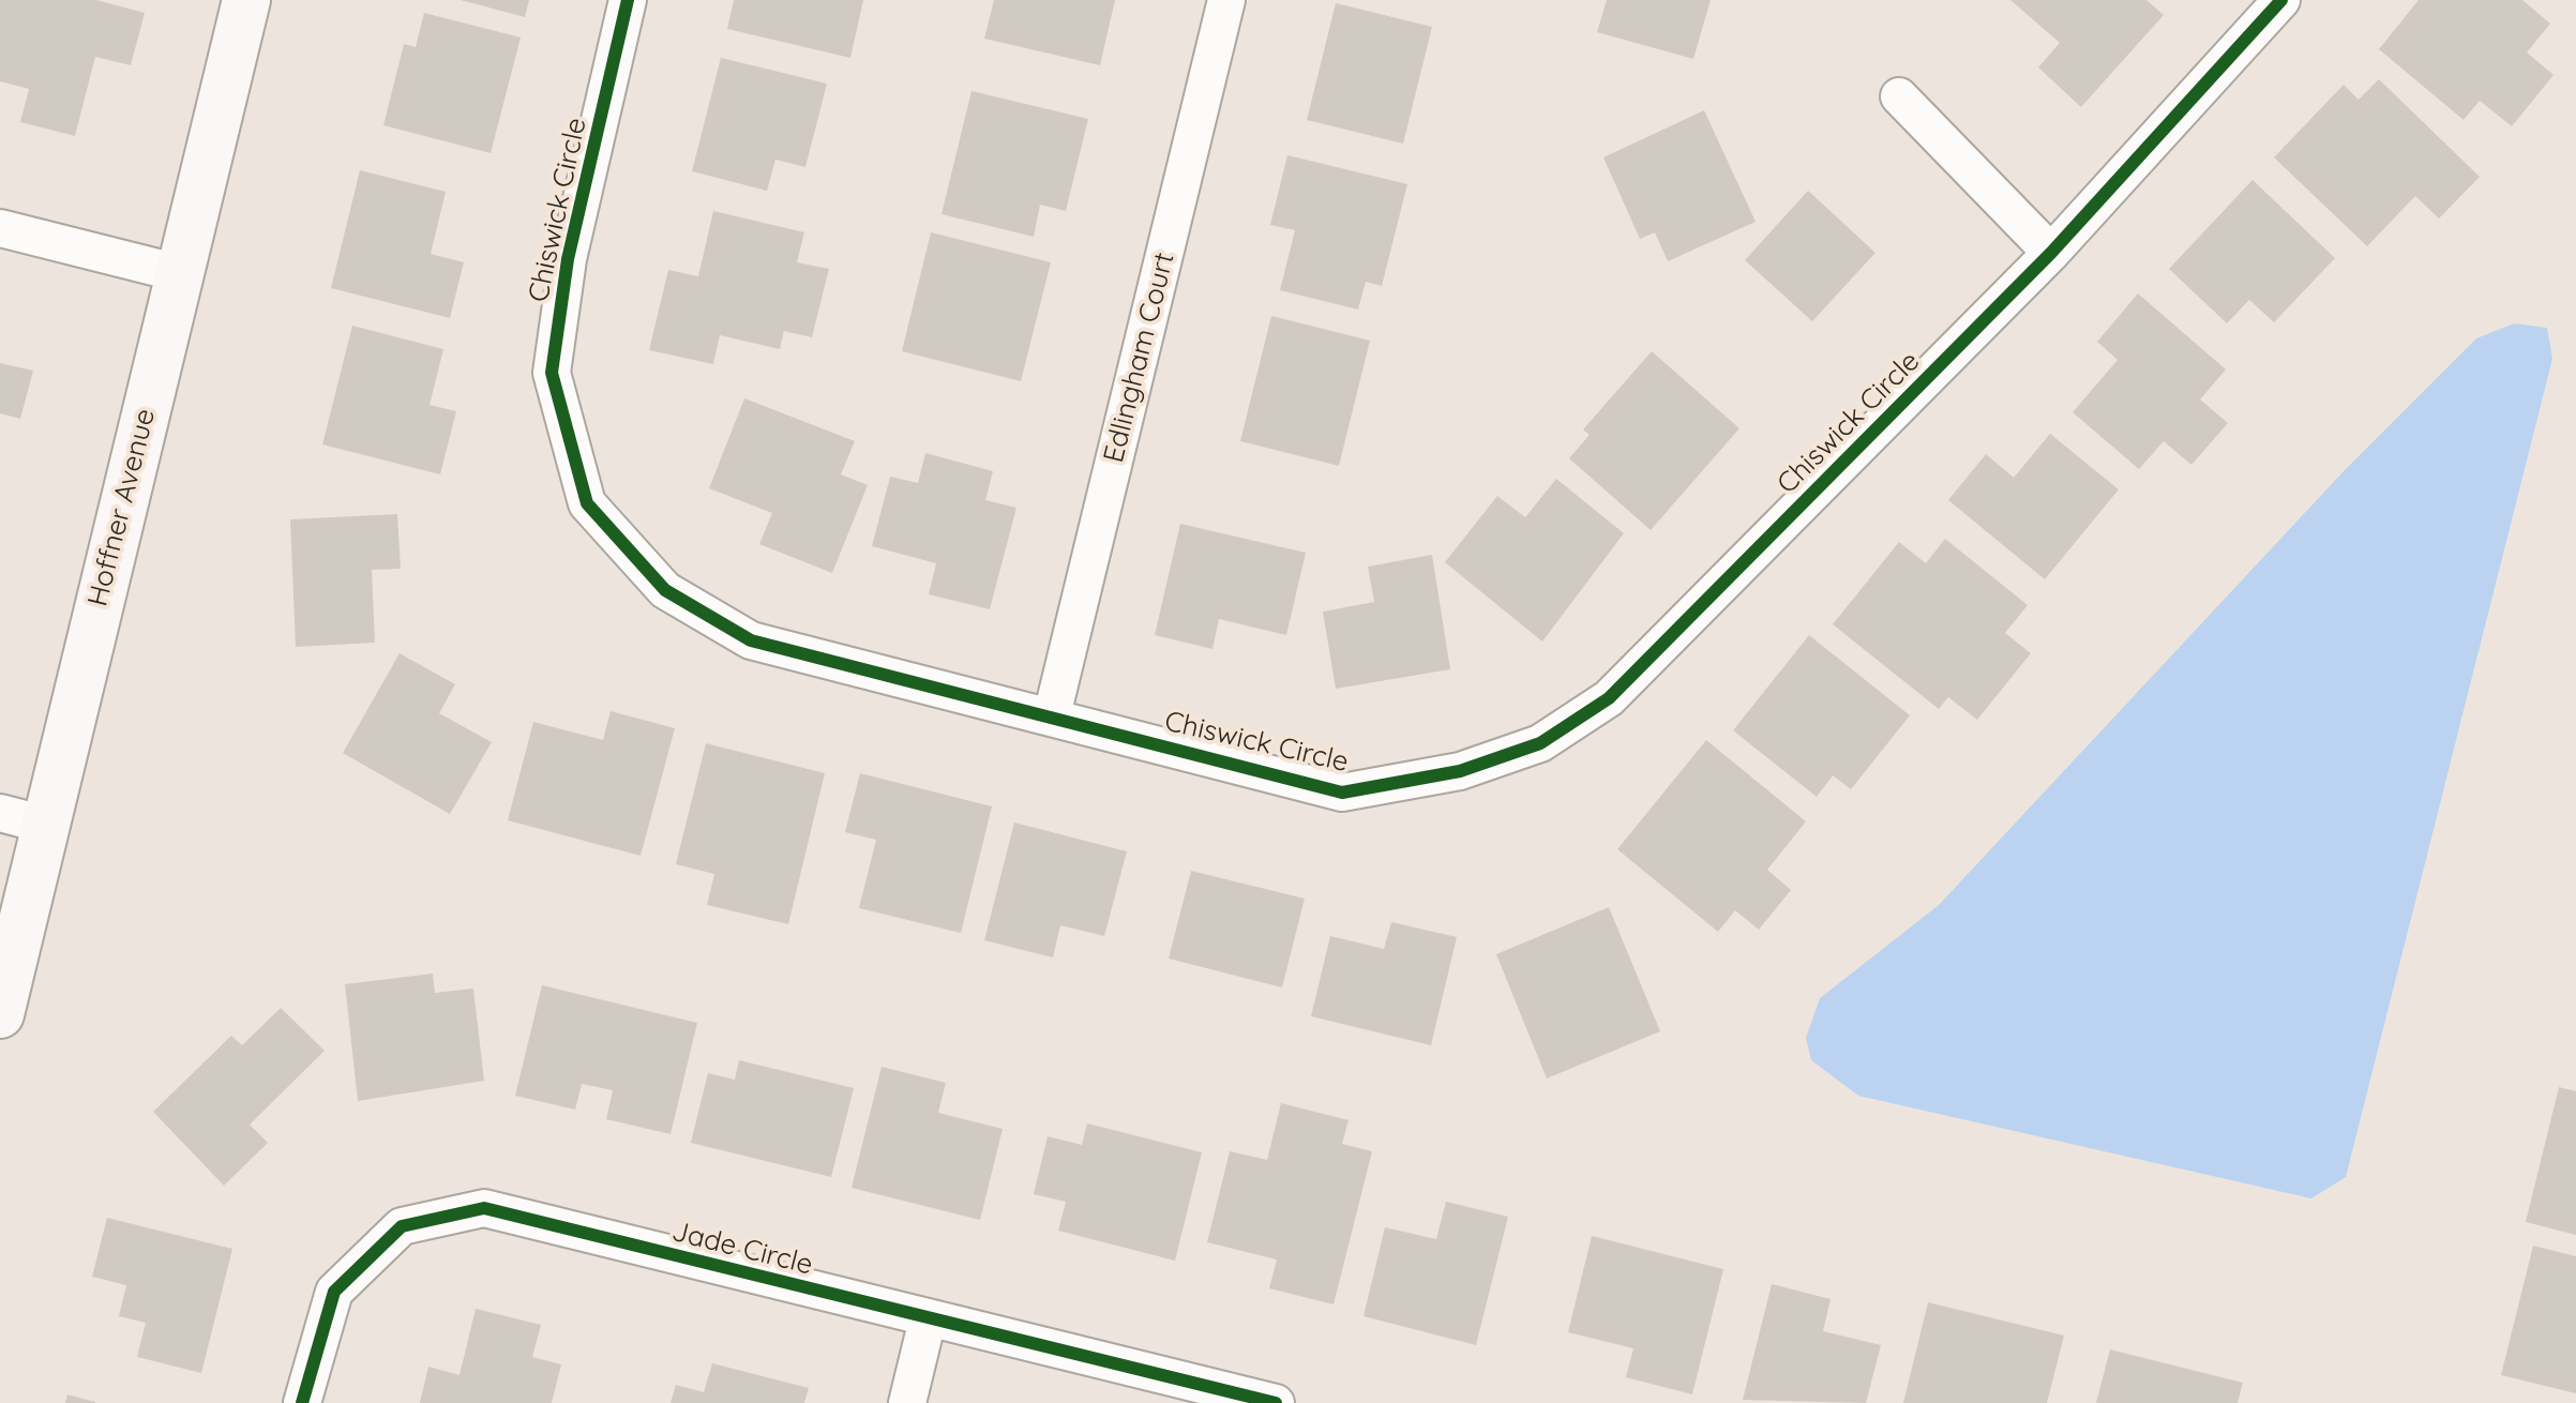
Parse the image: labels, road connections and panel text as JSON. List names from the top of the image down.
{
  "streets": {
    "main road": ["Hoffner Avenue"],
    "street": ["Chiswick Circle", "Edlingham Court", "Jade Circle"]
  },
  "crossings": [
    ["Chiswick Circle", "Edlingham Court"]
  ]
}
